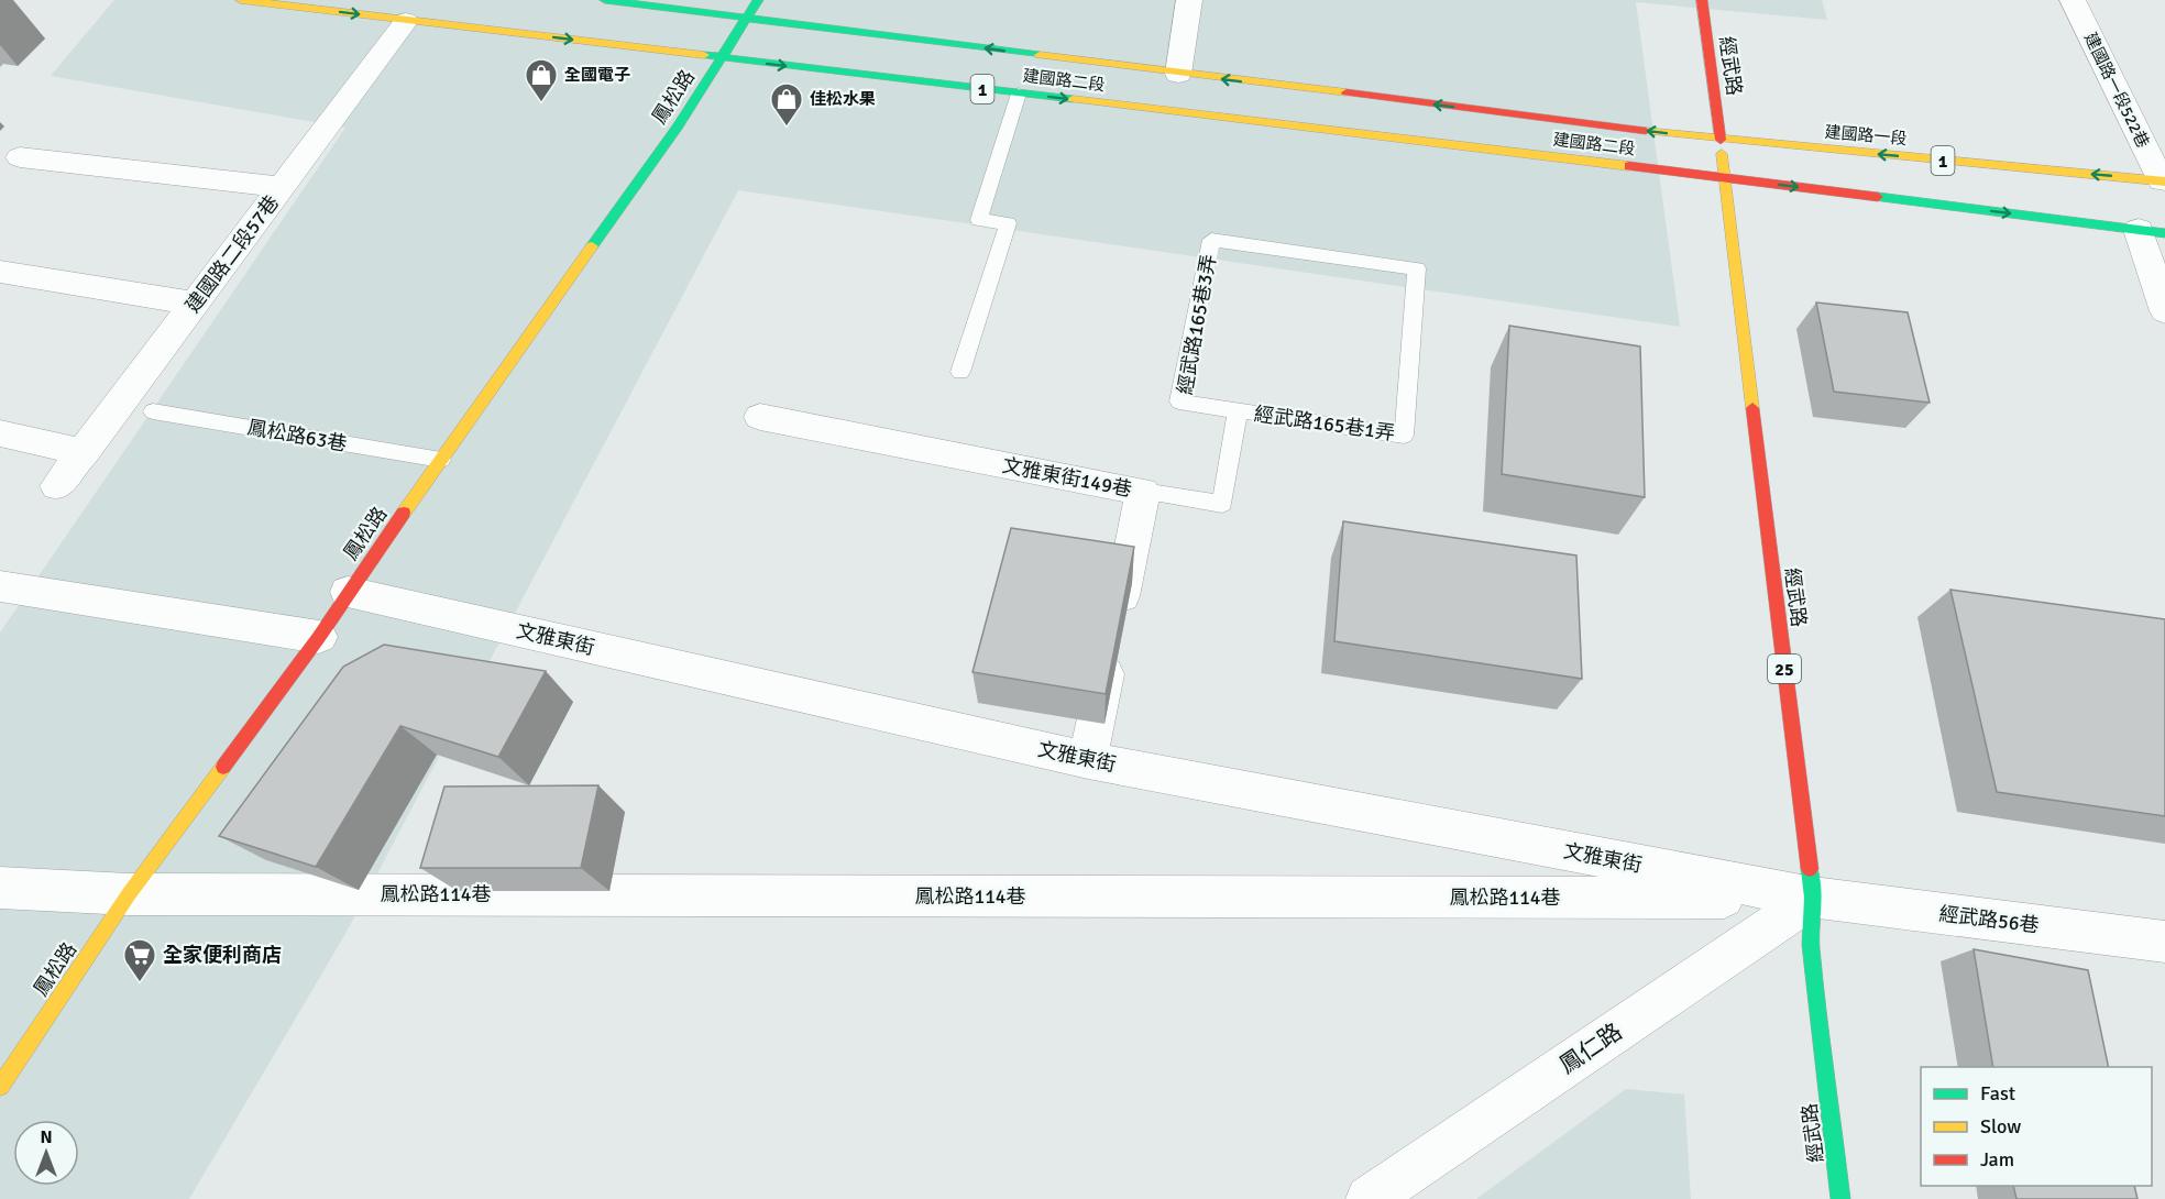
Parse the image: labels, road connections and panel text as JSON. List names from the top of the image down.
{
  "streets": {
    "main road": [
      "經武路",
      "建國路二段",
      "1",
      "鳳松路",
      "建國路一段",
      "25"
    ],
    "street": [
      "建國路一段522巷",
      "建國路二段57巷",
      "文雅東街149巷",
      "文雅東街",
      "鳳松路114巷",
      "經武路56巷",
      "鳳仁路"
    ],
    "lane": ["經武路165巷3弄", "經武路165巷1弄", "鳳松路63巷"]
  },
  "crossings": [
    ["經武路", "建國路二段"],
    ["經武路", "1"],
    ["經武路", "建國路一段"],
    ["經武路", "文雅東街"],
    ["經武路", "鳳松路114巷"],
    ["經武路", "經武路56巷"],
    ["經武路", "鳳仁路"],
    ["建國路二段", "1"],
    ["建國路二段", "鳳松路"],
    ["建國路二段", "建國路一段"],
    ["建國路二段", "建國路二段57巷"],
    ["建國路一段522巷", "建國路一段"],
    ["鳳松路", "鳳松路63巷"],
    ["鳳松路", "文雅東街"],
    ["鳳松路", "鳳松路114巷"],
    ["經武路165巷3弄", "經武路165巷1弄"],
    ["文雅東街149巷", "文雅東街"],
    ["文雅東街", "鳳松路114巷"],
    ["文雅東街", "經武路56巷"],
    ["文雅東街", "鳳仁路"],
    ["鳳松路114巷", "經武路56巷"],
    ["鳳松路114巷", "鳳仁路"],
    ["經武路56巷", "鳳仁路"]
  ],
  "places": {
    "shop": ["全國電子", "佳松水果"],
    "supermarket": ["全家便利商店"]
  },
  "legend": ["Fast", "Slow", "Jam"],
  "north": "top"
}
